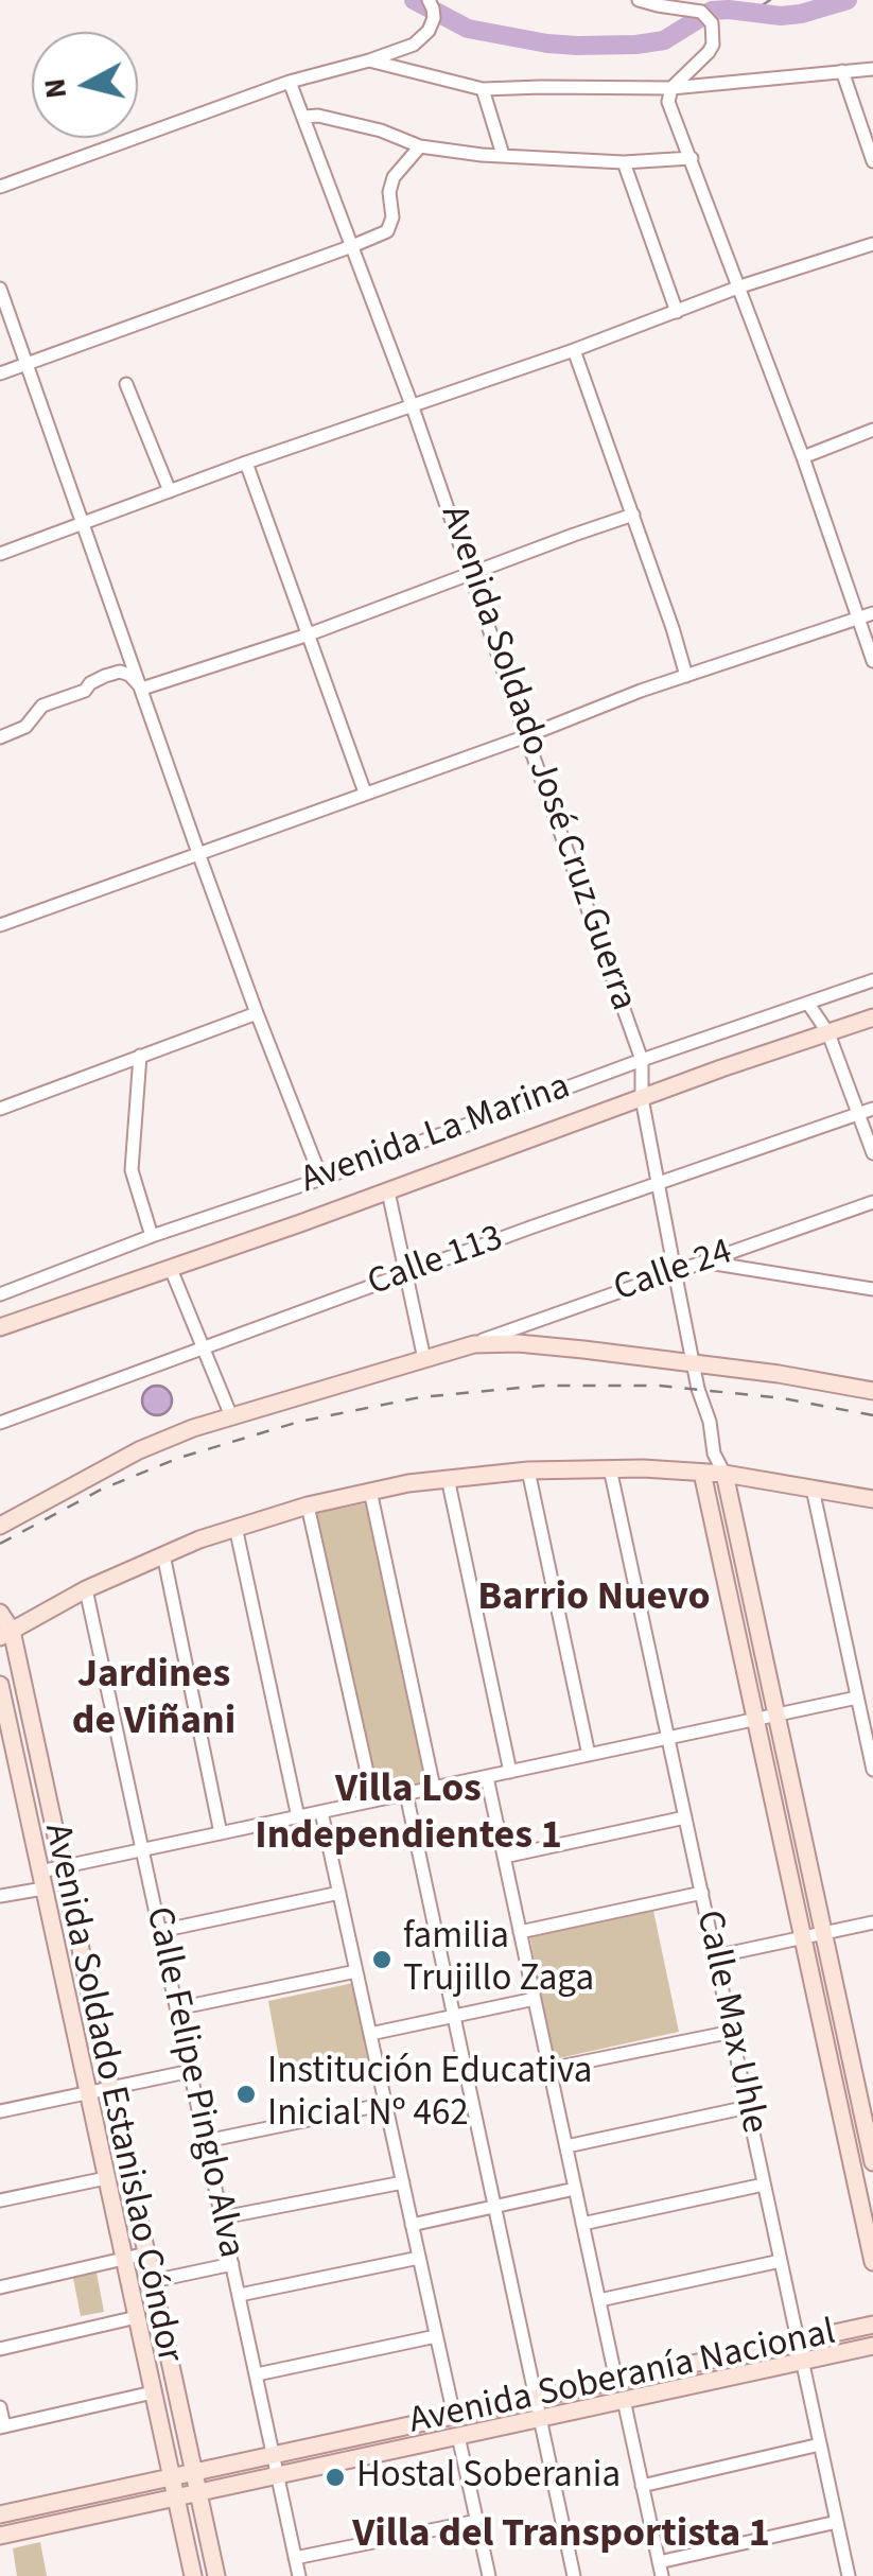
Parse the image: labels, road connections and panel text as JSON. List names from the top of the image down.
{
  "streets": {
    "street": [
      "Avenida Soldado José Cruz Guerra",
      "Avenida La Marina",
      "Calle 113",
      "Calle 24",
      "Calle Max Uhle",
      "Calle Felipe Pinglo Alva",
      "Avenida Soldado Estanislao Cóndor",
      "Avenida Soberanía Nacional"
    ]
  },
  "crossings": [
    ["Avenida Soldado José Cruz Guerra", "Avenida La Marina"],
    ["Avenida Soldado José Cruz Guerra", "Calle 113"],
    ["Avenida Soldado José Cruz Guerra", "Calle 24"],
    ["Calle Max Uhle", "Avenida Soberanía Nacional"],
    ["Calle Felipe Pinglo Alva", "Avenida Soberanía Nacional"],
    ["Avenida Soldado Estanislao Cóndor", "Avenida Soberanía Nacional"]
  ],
  "districts": [
    "Barrio Nuevo",
    "Jardines de Viñani",
    "Villa Los Independientes 1",
    "Villa del Transportista 1"
  ],
  "places": ["familia Trujillo Zaga", "Institución Educativa Inicial Nº 462", "Hostal Soberania"],
  "north": "left"
}
